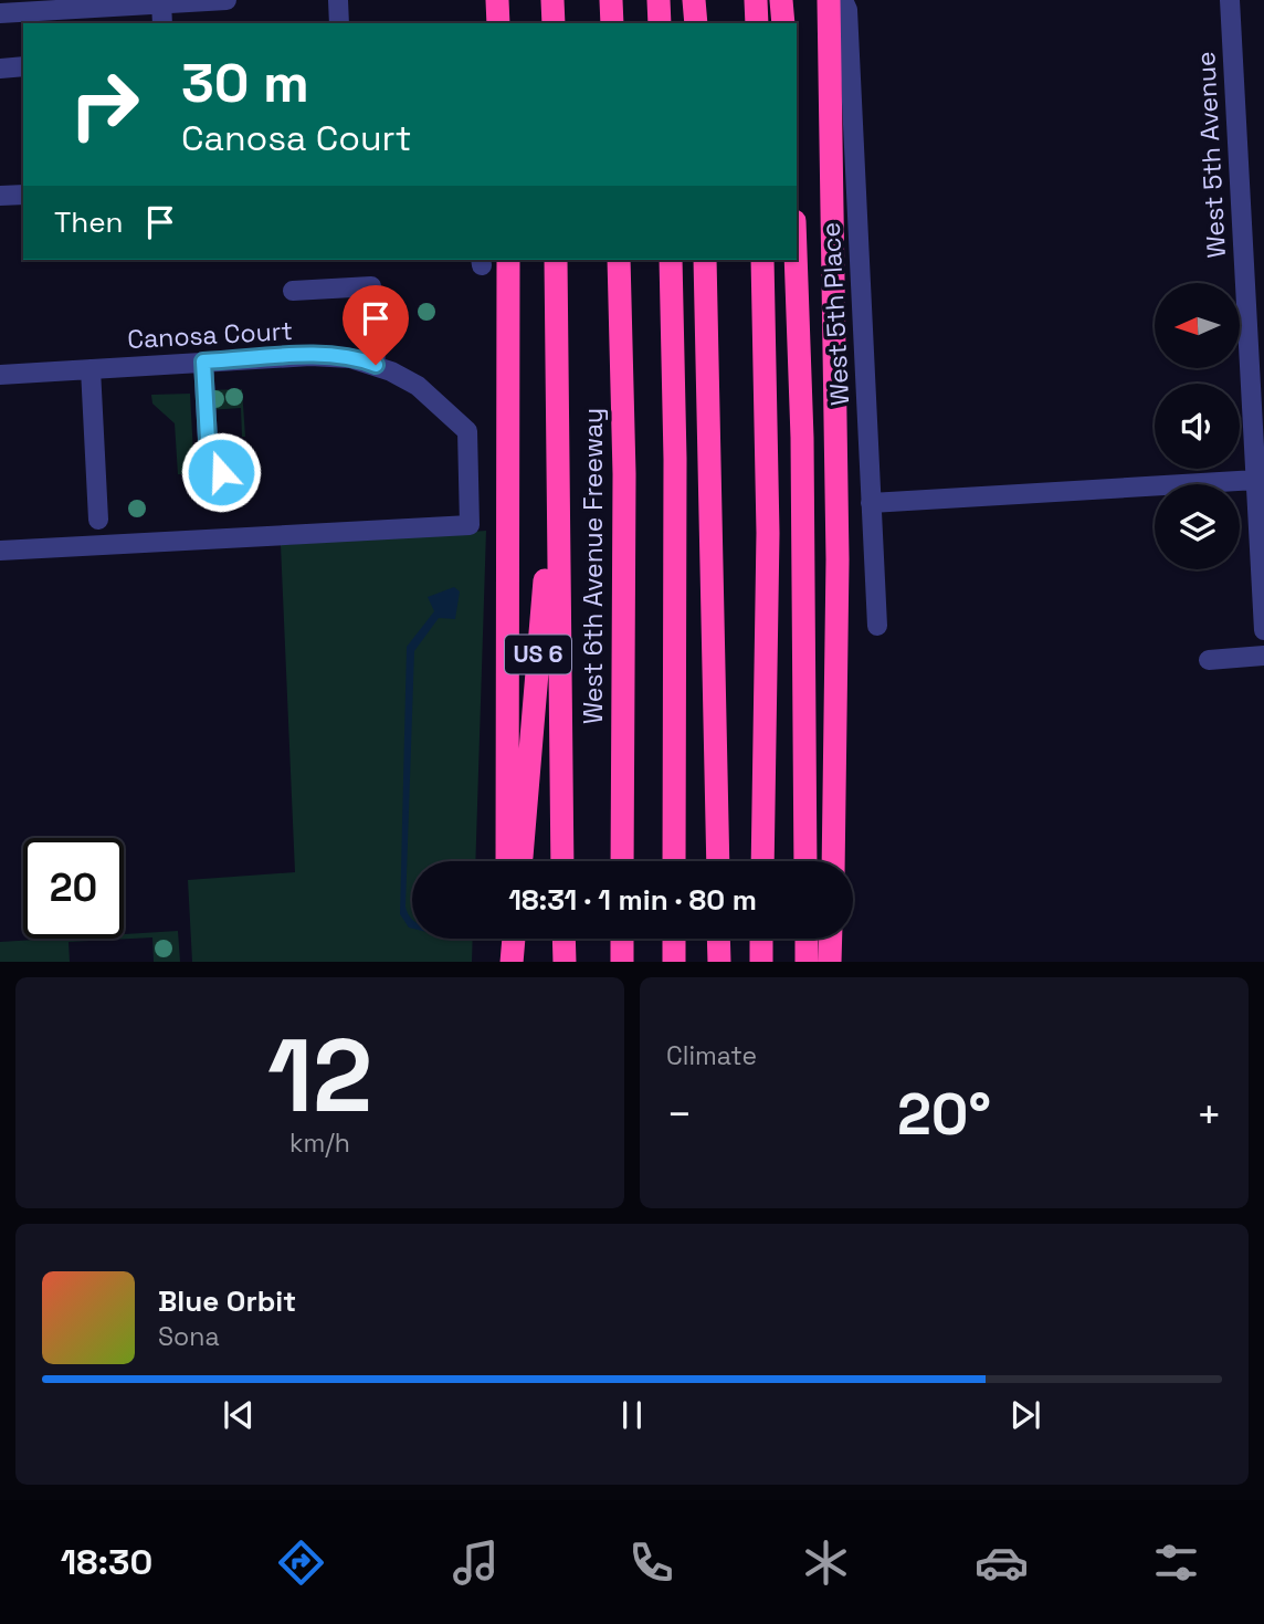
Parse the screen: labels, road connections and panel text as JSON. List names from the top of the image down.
{
  "streets": {
    "highway": ["West 6th Avenue Freeway", "US 6"],
    "street": ["West 5th Avenue", "West 5th Place", "Canosa Court"]
  },
  "north": "left",
  "page": {
    "turn": ["30 m", "Canosa Court"],
    "then": "Then",
    "limit": "20",
    "trip": "18:31 · 1 min · 80 m",
    "tile": [
      ["12", "km/h"],
      "Climate"
    ],
    "heat": ["−", "20°", "+"],
    "song": ["Blue Orbit", "Sona"],
    "tabs": "18:30"
  }
}
